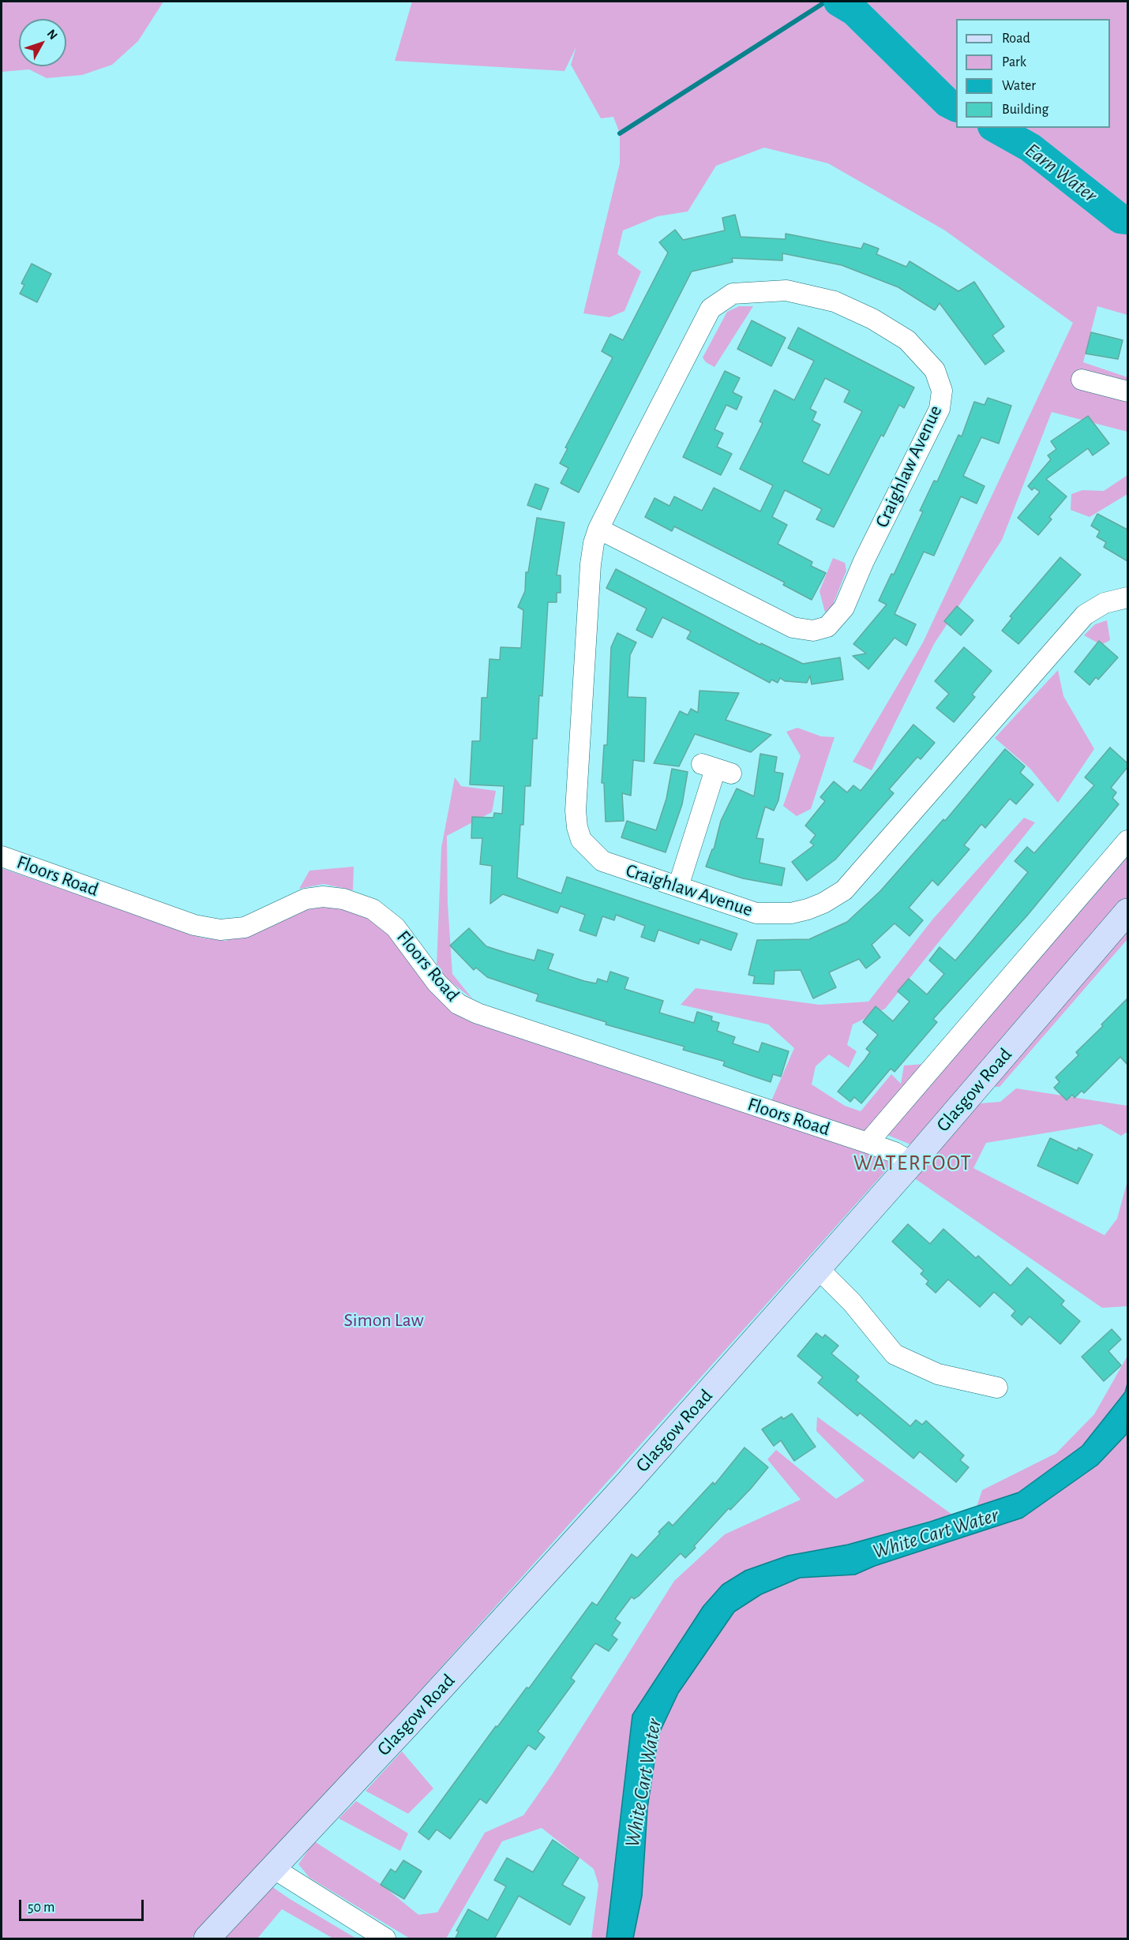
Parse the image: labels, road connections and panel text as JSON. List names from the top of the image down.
{
  "streets": {
    "main road": ["Glasgow Road"],
    "street": ["Craighlaw Avenue", "Floors Road"]
  },
  "crossings": [
    ["Floors Road", "Glasgow Road"]
  ],
  "districts": ["WATERFOOT"],
  "water": ["Earn Water", "White Cart Water"],
  "parks": ["Simon Law"],
  "legend": [
    "Road",
    "Park",
    "Water",
    "Building"
  ],
  "scale_bar": "50 m",
  "north": "top right"
}
